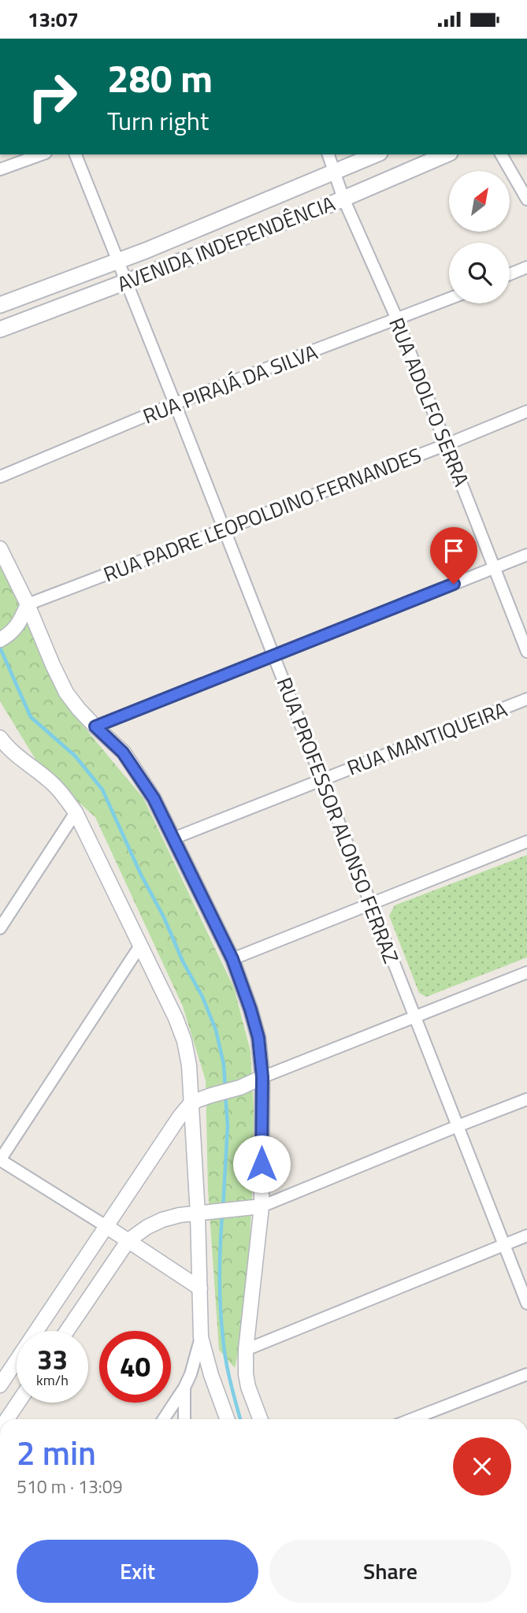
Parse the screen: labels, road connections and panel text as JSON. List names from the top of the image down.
{
  "streets": {
    "main road": ["AVENIDA INDEPENDÊNCIA"],
    "street": [
      "RUA PIRAJÁ DA SILVA",
      "RUA ADOLFO SERRA",
      "RUA PADRE LEOPOLDINO FERNANDES",
      "RUA MANTIQUEIRA",
      "RUA PROFESSOR ALONSO FERRAZ"
    ]
  },
  "crossings": [
    ["AVENIDA INDEPENDÊNCIA", "RUA ADOLFO SERRA"],
    ["AVENIDA INDEPENDÊNCIA", "RUA PROFESSOR ALONSO FERRAZ"],
    ["RUA PIRAJÁ DA SILVA", "RUA ADOLFO SERRA"],
    ["RUA PIRAJÁ DA SILVA", "RUA PROFESSOR ALONSO FERRAZ"],
    ["RUA ADOLFO SERRA", "RUA PADRE LEOPOLDINO FERNANDES"],
    ["RUA PADRE LEOPOLDINO FERNANDES", "RUA PROFESSOR ALONSO FERRAZ"],
    ["RUA MANTIQUEIRA", "RUA PROFESSOR ALONSO FERRAZ"]
  ],
  "north": "top right",
  "page": {
    "status": "13:07",
    "turn": ["280 m", "Turn right"],
    "speed": "33 km/h",
    "limit": "40",
    "heading": ["2 min", "510 m · 13:09"],
    "buttons": ["Exit", "Share"]
  }
}
